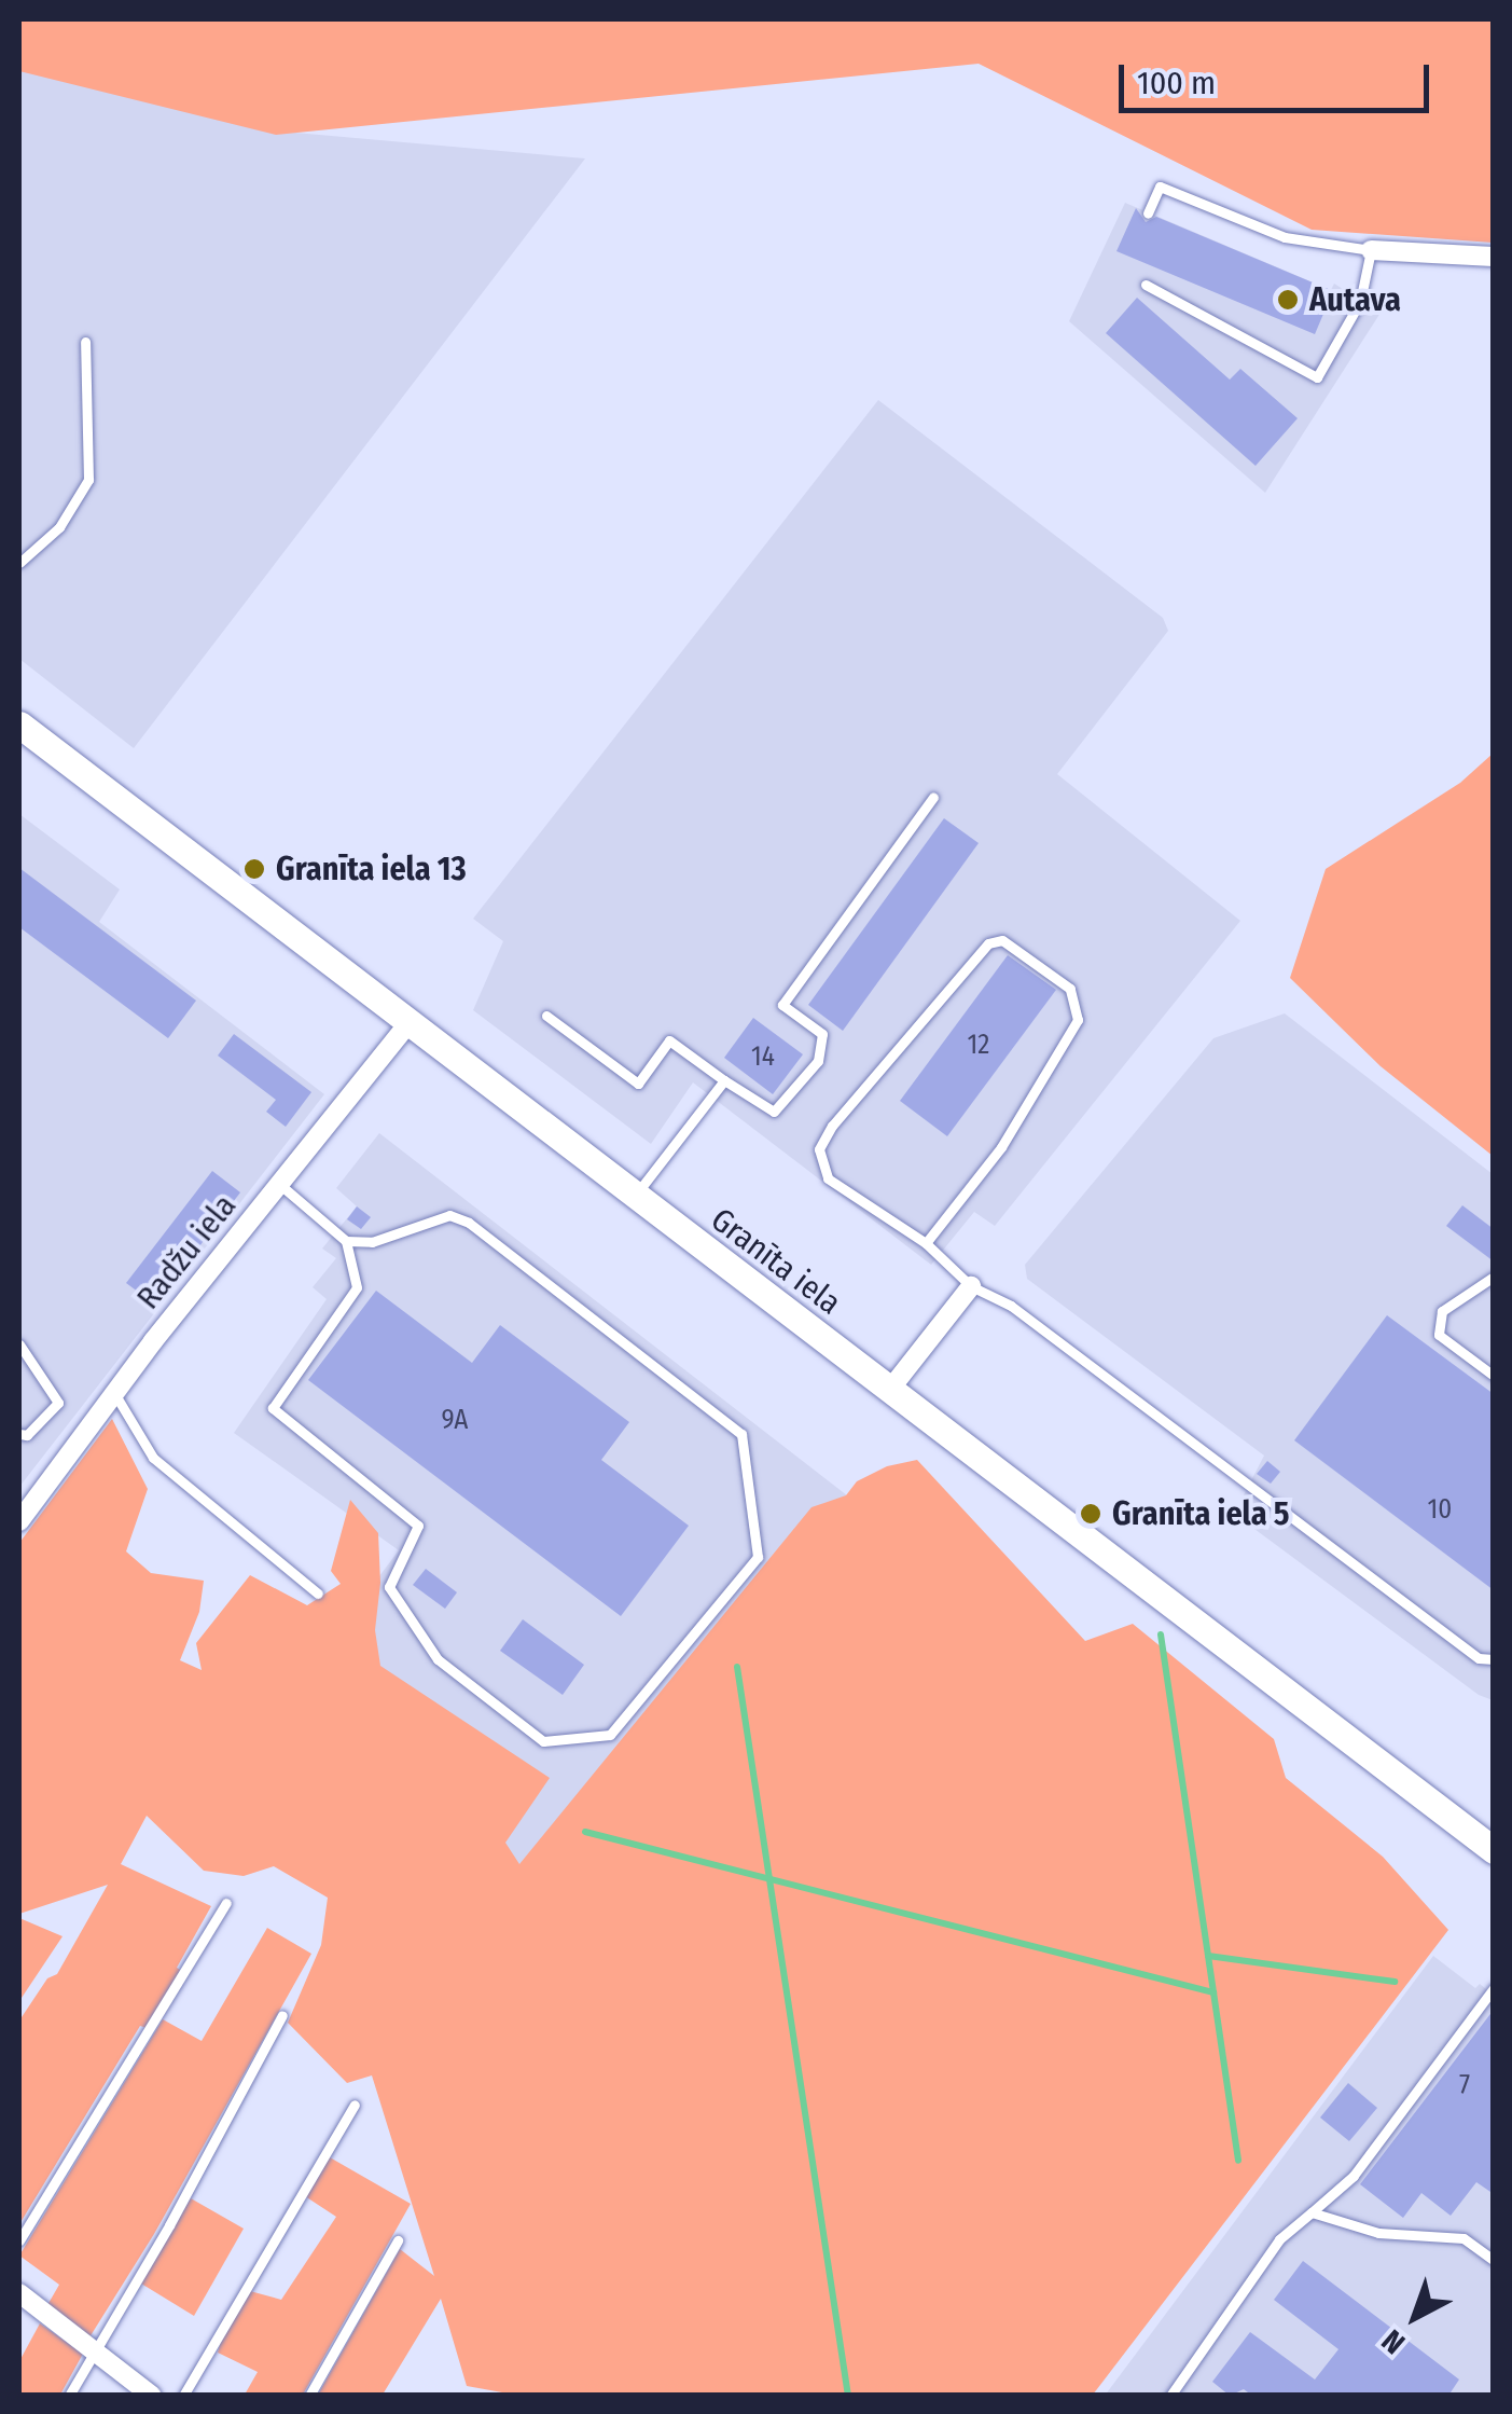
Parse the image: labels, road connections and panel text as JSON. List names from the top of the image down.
{
  "streets": {
    "main road": ["Granīta iela"],
    "street": ["Radžu iela"]
  },
  "crossings": [
    ["Radžu iela", "Granīta iela"]
  ],
  "places": ["Autava", "Granīta iela 13", "Granīta iela 5"],
  "house_numbers": [
    "12",
    "14",
    "9A",
    "10",
    "7"
  ],
  "scale_bar": "100 m",
  "north": "bottom left"
}
